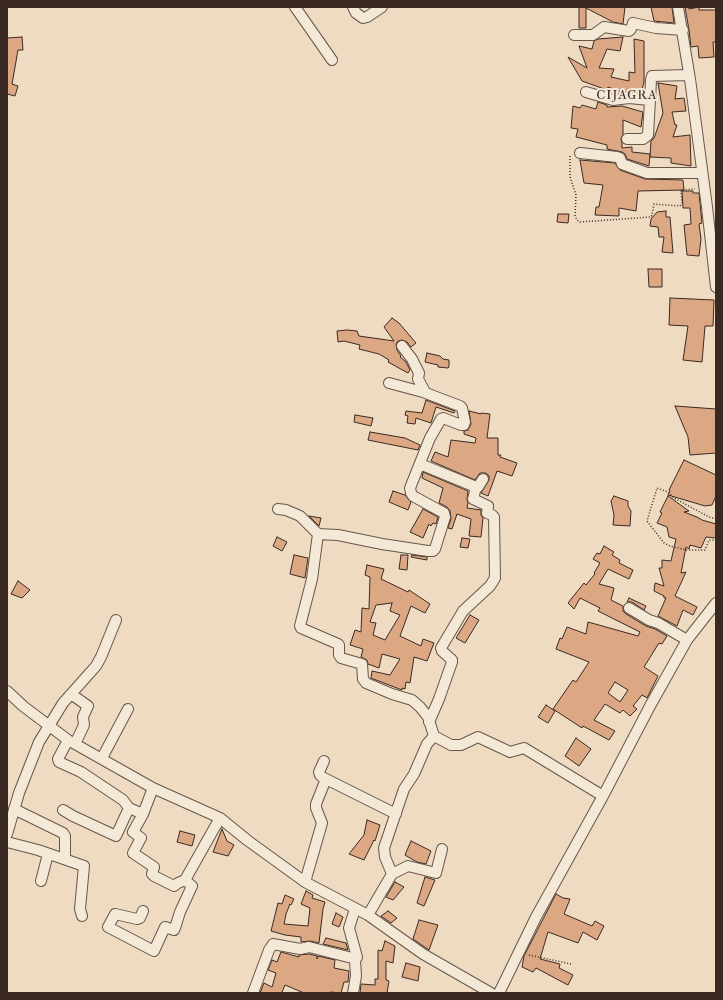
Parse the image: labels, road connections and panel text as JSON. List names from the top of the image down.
{
  "districts": ["CIJAGRA"]
}
